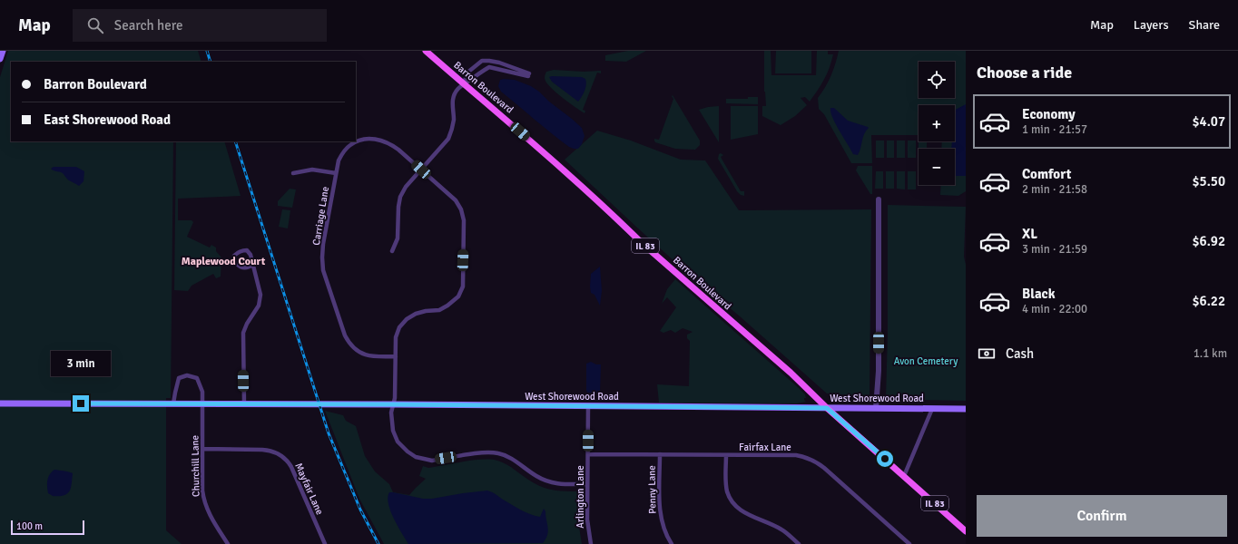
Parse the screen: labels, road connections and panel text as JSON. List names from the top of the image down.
{
  "streets": {
    "main road": ["Barron Boulevard", "IL 83", "West Shorewood Road"],
    "street": [
      "Carriage Lane",
      "Fairfax Lane",
      "Churchill Lane",
      "Mayfair Lane",
      "Penny Lane",
      "Arlington Lane"
    ]
  },
  "crossings": [
    ["Barron Boulevard", "West Shorewood Road"],
    ["Carriage Lane", "West Shorewood Road"],
    ["Carriage Lane", "Arlington Lane"],
    ["West Shorewood Road", "Churchill Lane"],
    ["West Shorewood Road", "Arlington Lane"],
    ["Fairfax Lane", "Penny Lane"],
    ["Fairfax Lane", "Arlington Lane"],
    ["Churchill Lane", "Mayfair Lane"]
  ],
  "districts": ["Maplewood Court"],
  "parks": ["Avon Cemetery"],
  "scale_bar": "100 m",
  "page": {
    "header": "Map",
    "search": "Search here",
    "nav": ["Map", "Layers", "Share"],
    "heading": "Choose a ride",
    "map_buttons": ["+", "−"],
    "banner": ["Barron Boulevard", "East Shorewood Road"],
    "list": [
      {
        "name": "Economy",
        "note": "1 min · 21:57",
        "value": "$4.07"
      },
      {
        "name": "Comfort",
        "note": "2 min · 21:58",
        "value": "$5.50"
      },
      {
        "name": "XL",
        "note": "3 min · 21:59",
        "value": "$6.92"
      },
      {
        "name": "Black",
        "note": "4 min · 22:00",
        "value": "$6.22"
      }
    ],
    "pay": ["Cash", "1.1 km"],
    "bubble": "3 min",
    "buttons": "Confirm",
    "scale": "100 m"
  }
}
